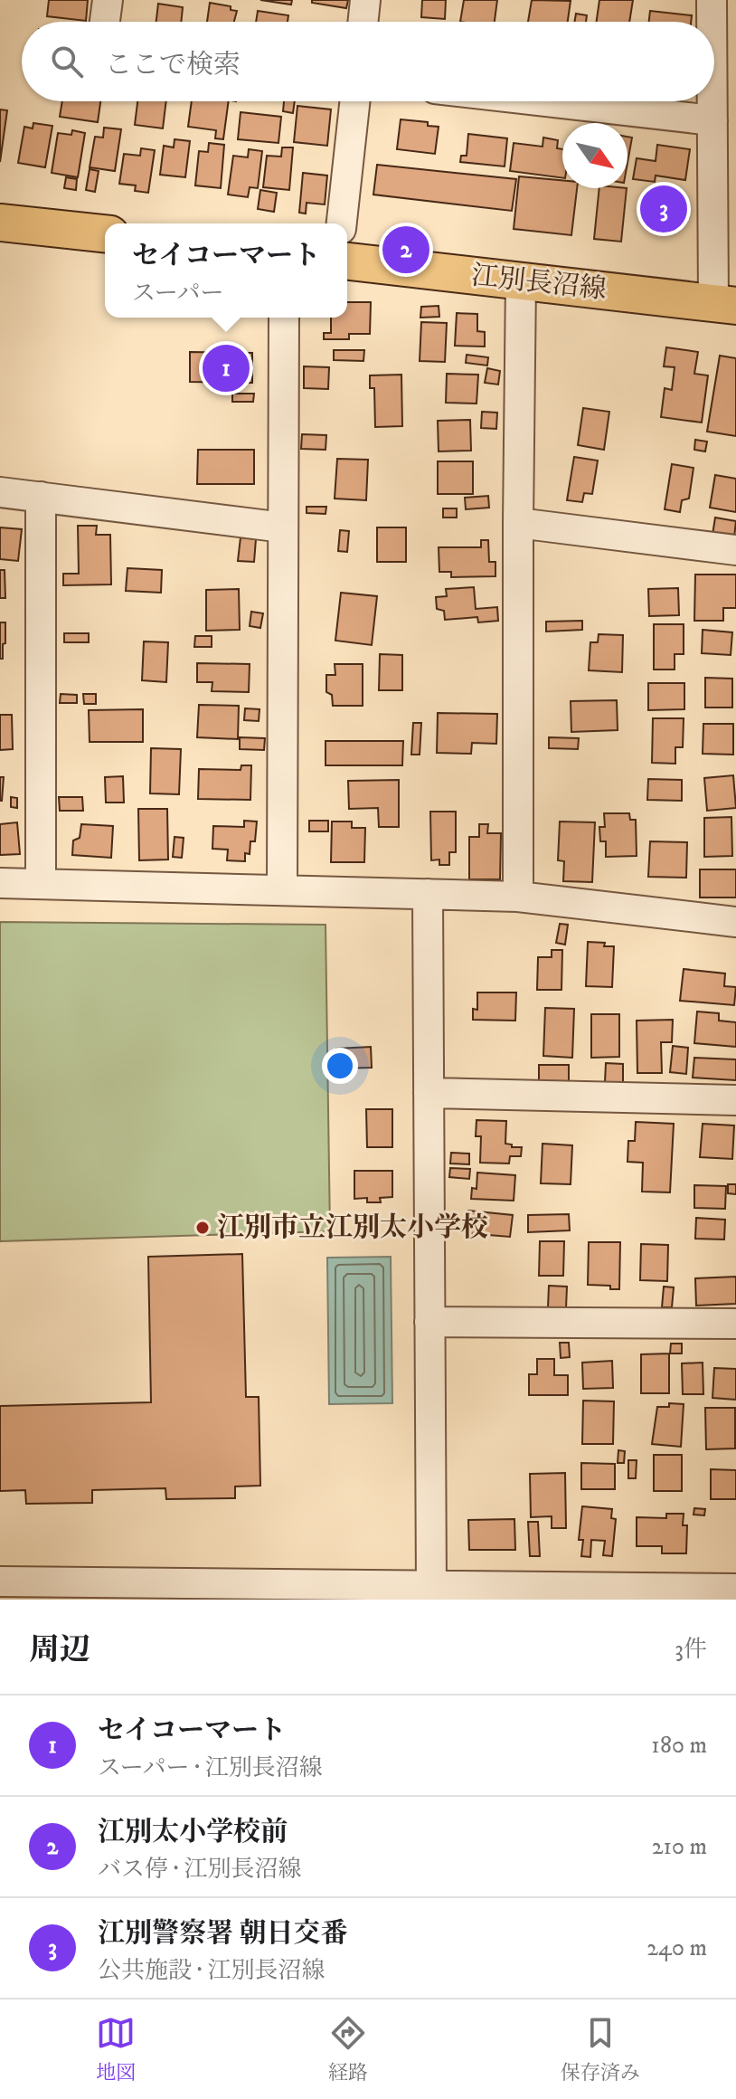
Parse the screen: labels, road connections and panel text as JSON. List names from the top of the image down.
{
  "streets": {
    "main road": ["江別長沼線"]
  },
  "places": ["江別市立江別太小学校"],
  "north": "bottom right",
  "page": {
    "search": "ここで検索",
    "pins": ["3", "2", "1"],
    "popup": ["セイコーマート", "スーパー"],
    "heading": ["周辺", "3件"],
    "list": [
      {
        "mark": "1",
        "name": "セイコーマート",
        "note": "スーパー · 江別長沼線",
        "value": "180 m"
      },
      {
        "mark": "2",
        "name": "江別太小学校前",
        "note": "バス停 · 江別長沼線",
        "value": "210 m"
      },
      {
        "mark": "3",
        "name": "江別警察署 朝日交番",
        "note": "公共施設 · 江別長沼線",
        "value": "240 m"
      }
    ],
    "nav": ["地図", "経路", "保存済み"]
  }
}
